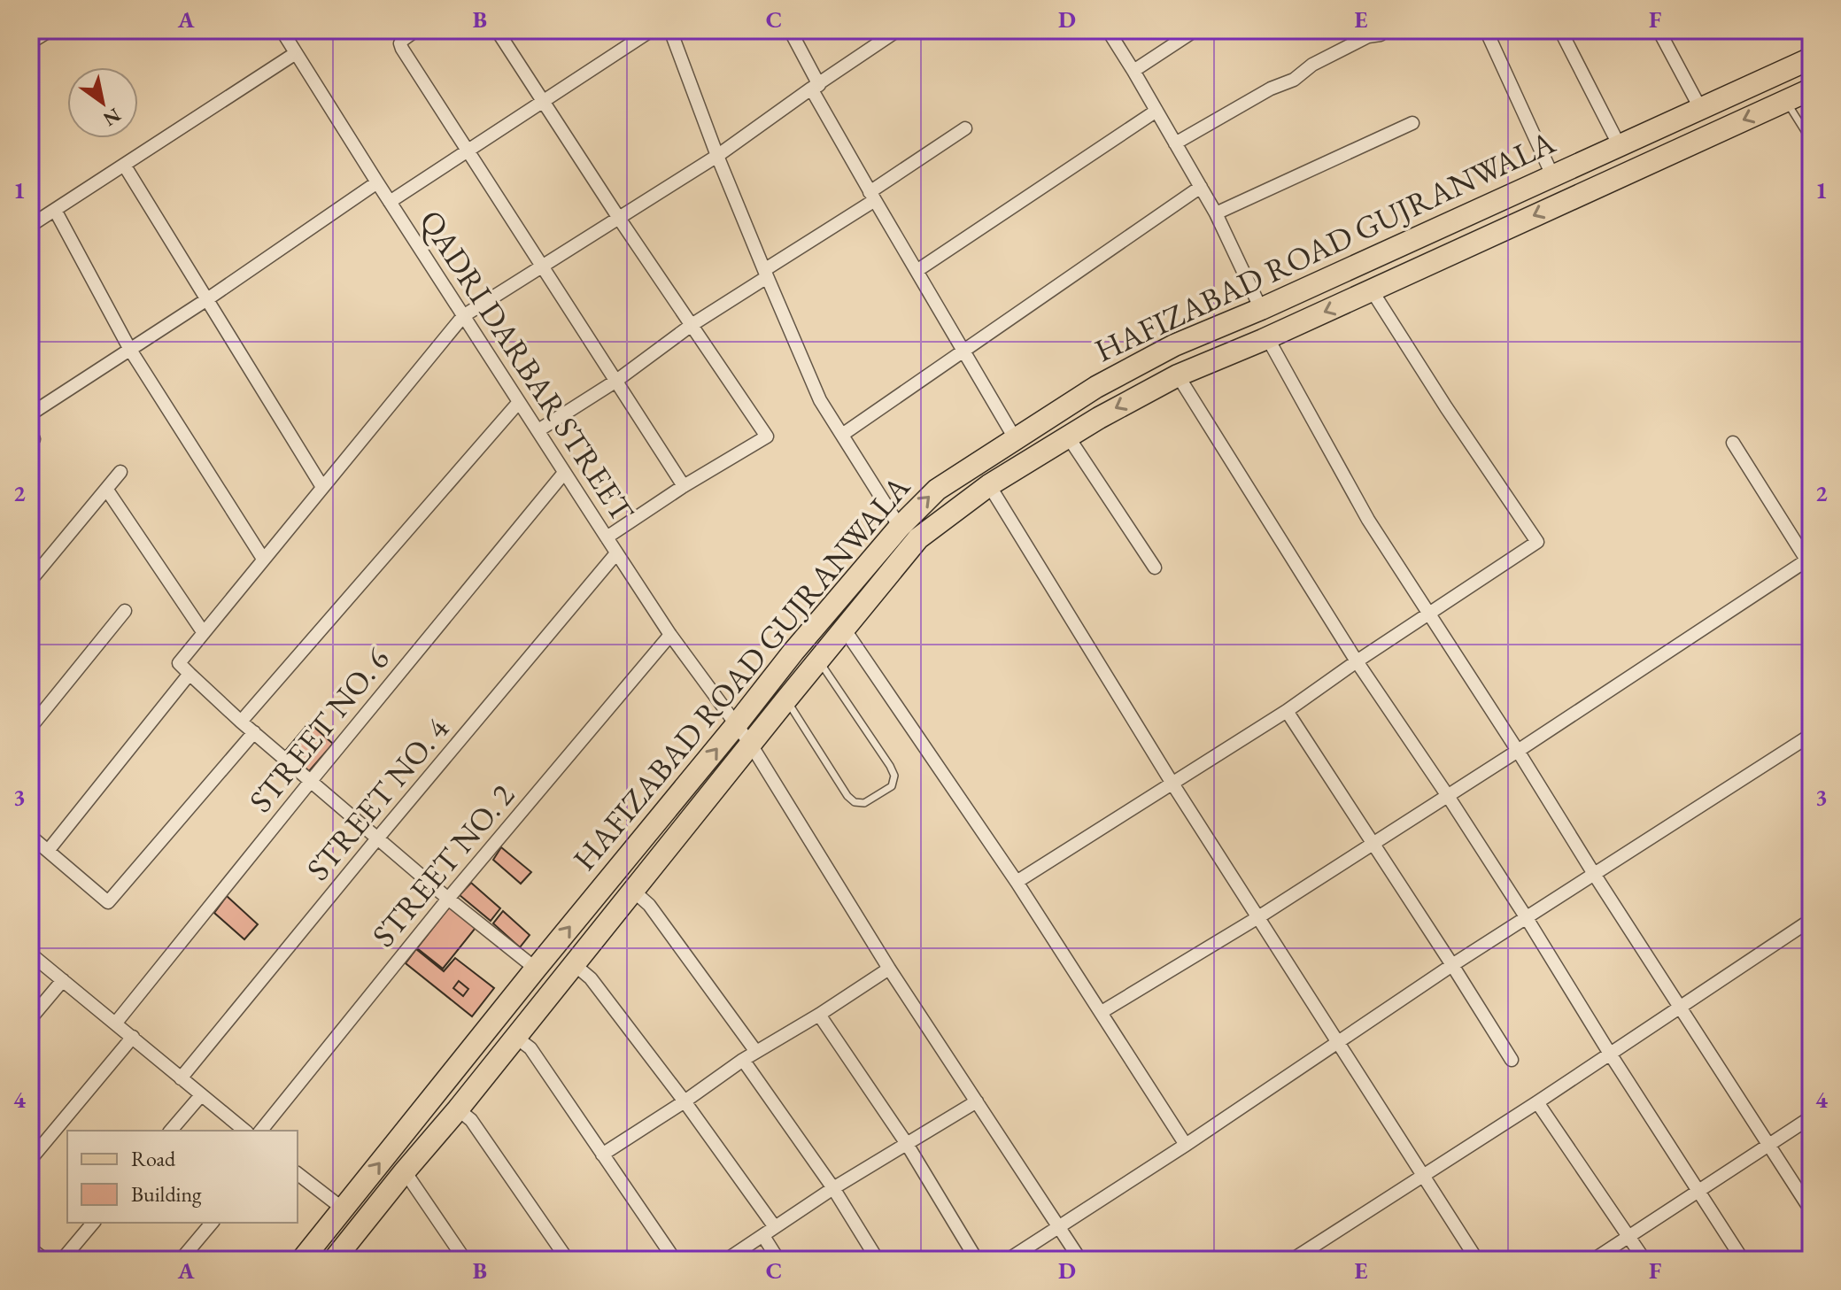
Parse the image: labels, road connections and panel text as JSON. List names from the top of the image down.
{
  "streets": {
    "main road": ["HAFIZABAD ROAD GUJRANWALA"],
    "street": [
      "QADRI DARBAR STREET",
      "STREET NO. 6",
      "STREET NO. 4",
      "STREET NO. 2"
    ]
  },
  "crossings": [
    ["HAFIZABAD ROAD GUJRANWALA", "QADRI DARBAR STREET"],
    ["QADRI DARBAR STREET", "STREET NO. 6"],
    ["QADRI DARBAR STREET", "STREET NO. 4"],
    ["QADRI DARBAR STREET", "STREET NO. 2"]
  ],
  "legend": ["Road", "Building"],
  "north": "bottom right",
  "grid": {
    "columns": [
      "A",
      "B",
      "C",
      "D",
      "E",
      "F"
    ],
    "rows": [
      "1",
      "2",
      "3",
      "4"
    ]
  }
}
